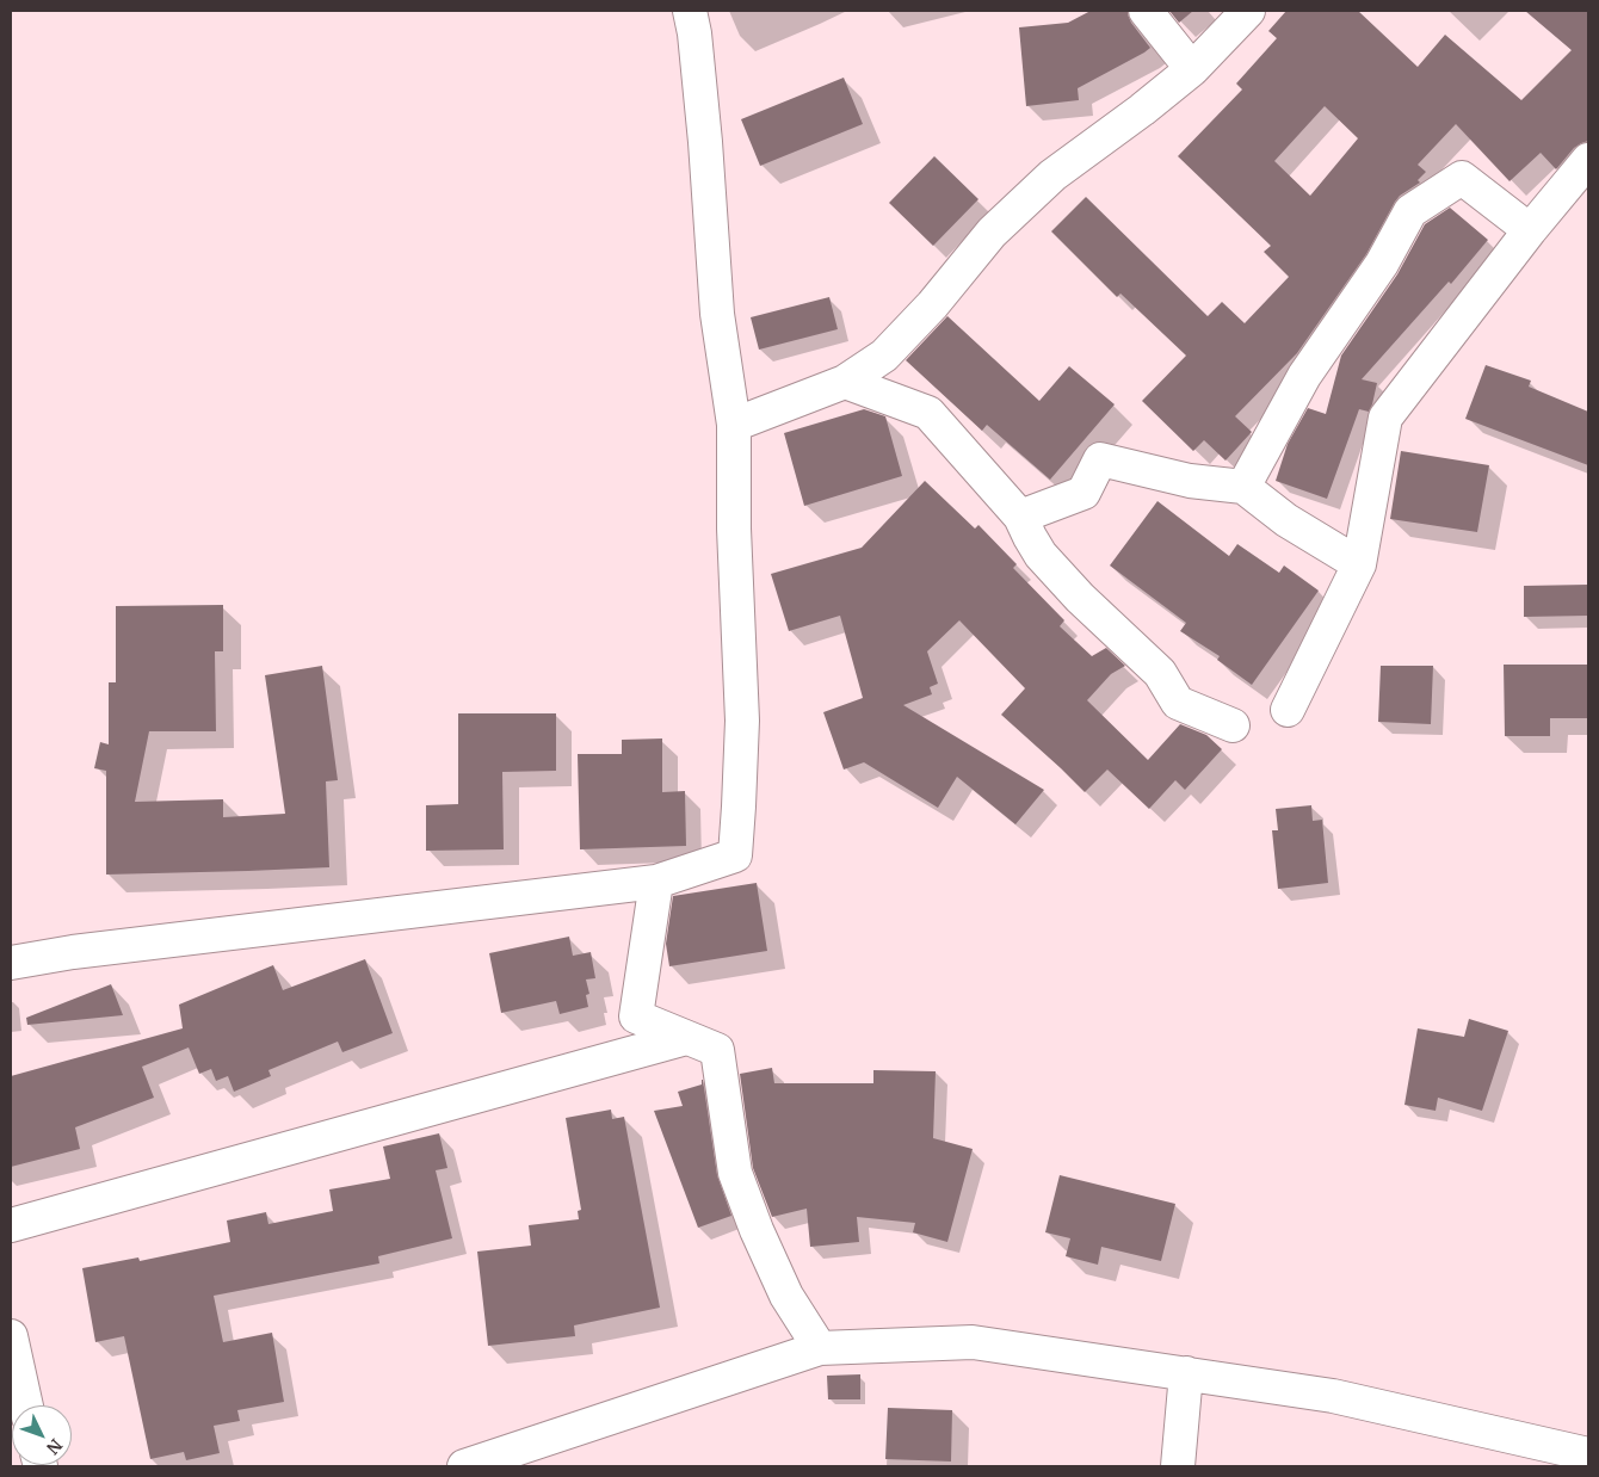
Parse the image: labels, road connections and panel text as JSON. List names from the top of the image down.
{
  "north": "bottom right"
}
